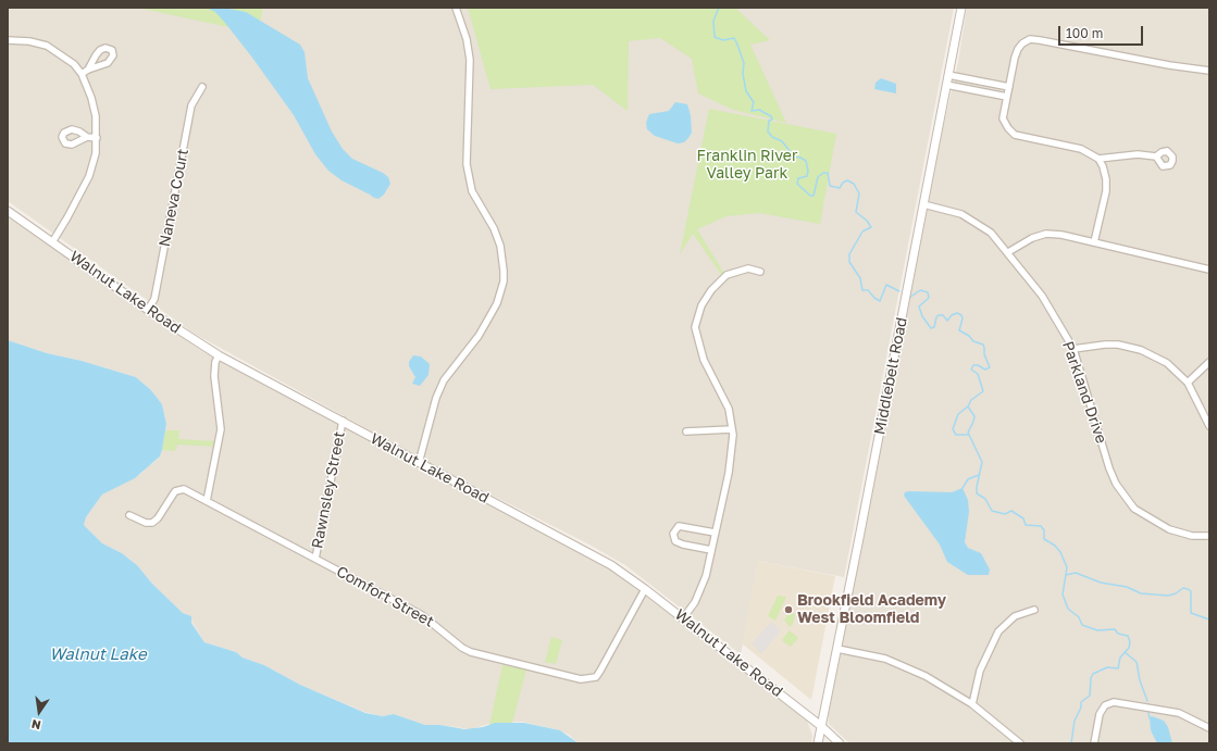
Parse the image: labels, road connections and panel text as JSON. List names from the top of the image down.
{
  "streets": {
    "street": [
      "Naneva Court",
      "Walnut Lake Road",
      "Middlebelt Road",
      "Parkland Drive",
      "Rawnsley Street",
      "Comfort Street"
    ]
  },
  "crossings": [
    ["Naneva Court", "Walnut Lake Road"],
    ["Walnut Lake Road", "Middlebelt Road"],
    ["Walnut Lake Road", "Rawnsley Street"],
    ["Walnut Lake Road", "Comfort Street"],
    ["Middlebelt Road", "Parkland Drive"],
    ["Rawnsley Street", "Comfort Street"]
  ],
  "water": ["Walnut Lake"],
  "parks": ["Franklin River Valley Park"],
  "places": ["Brookfield Academy West Bloomfield"],
  "scale_bar": "100 m",
  "north": "bottom"
}
